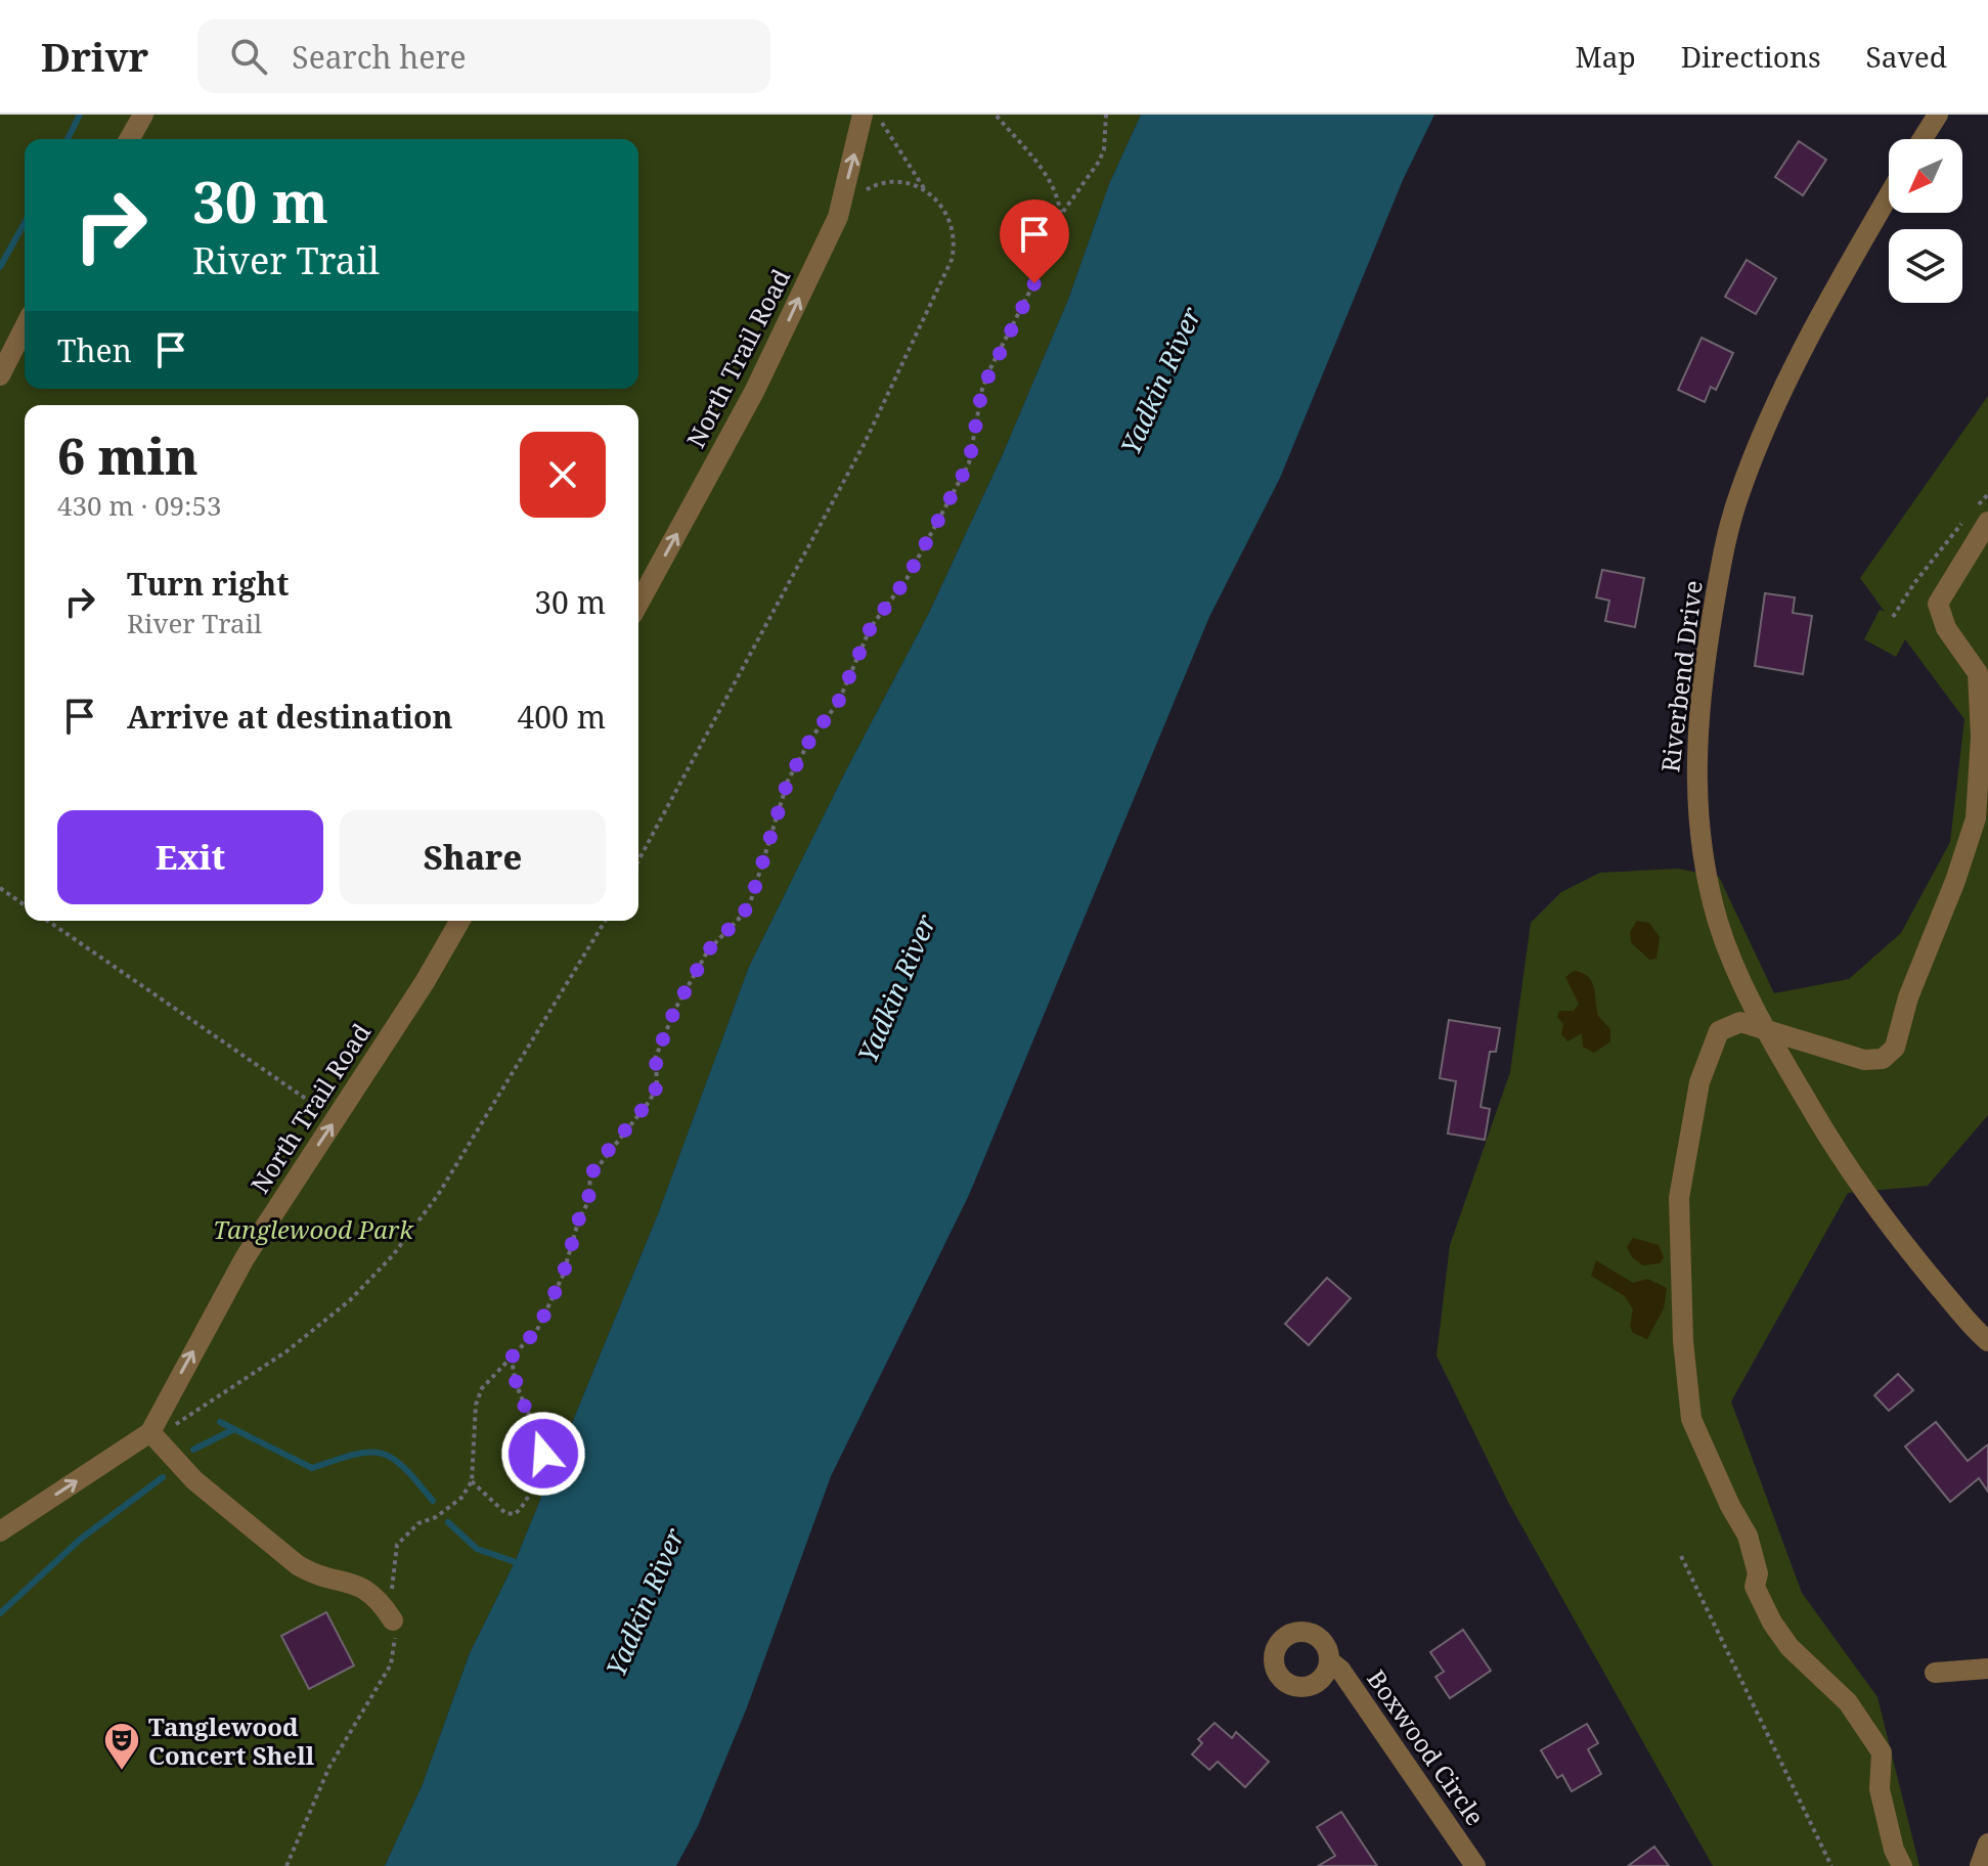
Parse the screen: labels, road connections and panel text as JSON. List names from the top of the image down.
{
  "streets": {
    "street": ["North Trail Road", "Riverbend Drive", "Boxwood Circle"]
  },
  "one_way": ["North Trail Road"],
  "water": ["Yadkin River"],
  "parks": ["Tanglewood Park"],
  "places": {
    "theatre": ["Tanglewood Concert Shell"]
  },
  "north": "bottom left",
  "page": {
    "header": "Drivr",
    "search": "Search here",
    "nav": ["Map", "Directions", "Saved"],
    "turn": ["30 m", "River Trail"],
    "then": "Then",
    "heading": ["6 min", "430 m · 09:53"],
    "list": [
      {
        "name": "Turn right",
        "note": "River Trail",
        "value": "30 m"
      },
      {
        "name": "Arrive at destination",
        "value": "400 m"
      }
    ],
    "buttons": ["Exit", "Share"]
  }
}
